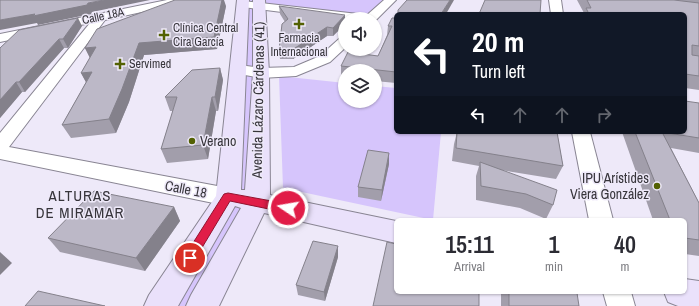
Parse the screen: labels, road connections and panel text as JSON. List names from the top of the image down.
{
  "streets": {
    "main road": ["Avenida Lázaro Cárdenas (41)", "Calle 18"],
    "street": ["Calle 18A"]
  },
  "crossings": [
    ["Avenida Lázaro Cárdenas (41)", "Calle 18"]
  ],
  "districts": ["ALTURAS DE MIRAMAR"],
  "places": {
    "health": ["Farmacia Internacional", "Clínica Central Cira García", "Servimed"],
    "other": ["Verano", "IPU Arístides Viera González"]
  },
  "page": {
    "turn": ["20 m", "Turn left"],
    "eta": [
      "15:11",
      "Arrival",
      "1",
      "min",
      "40",
      "m"
    ]
  }
}
